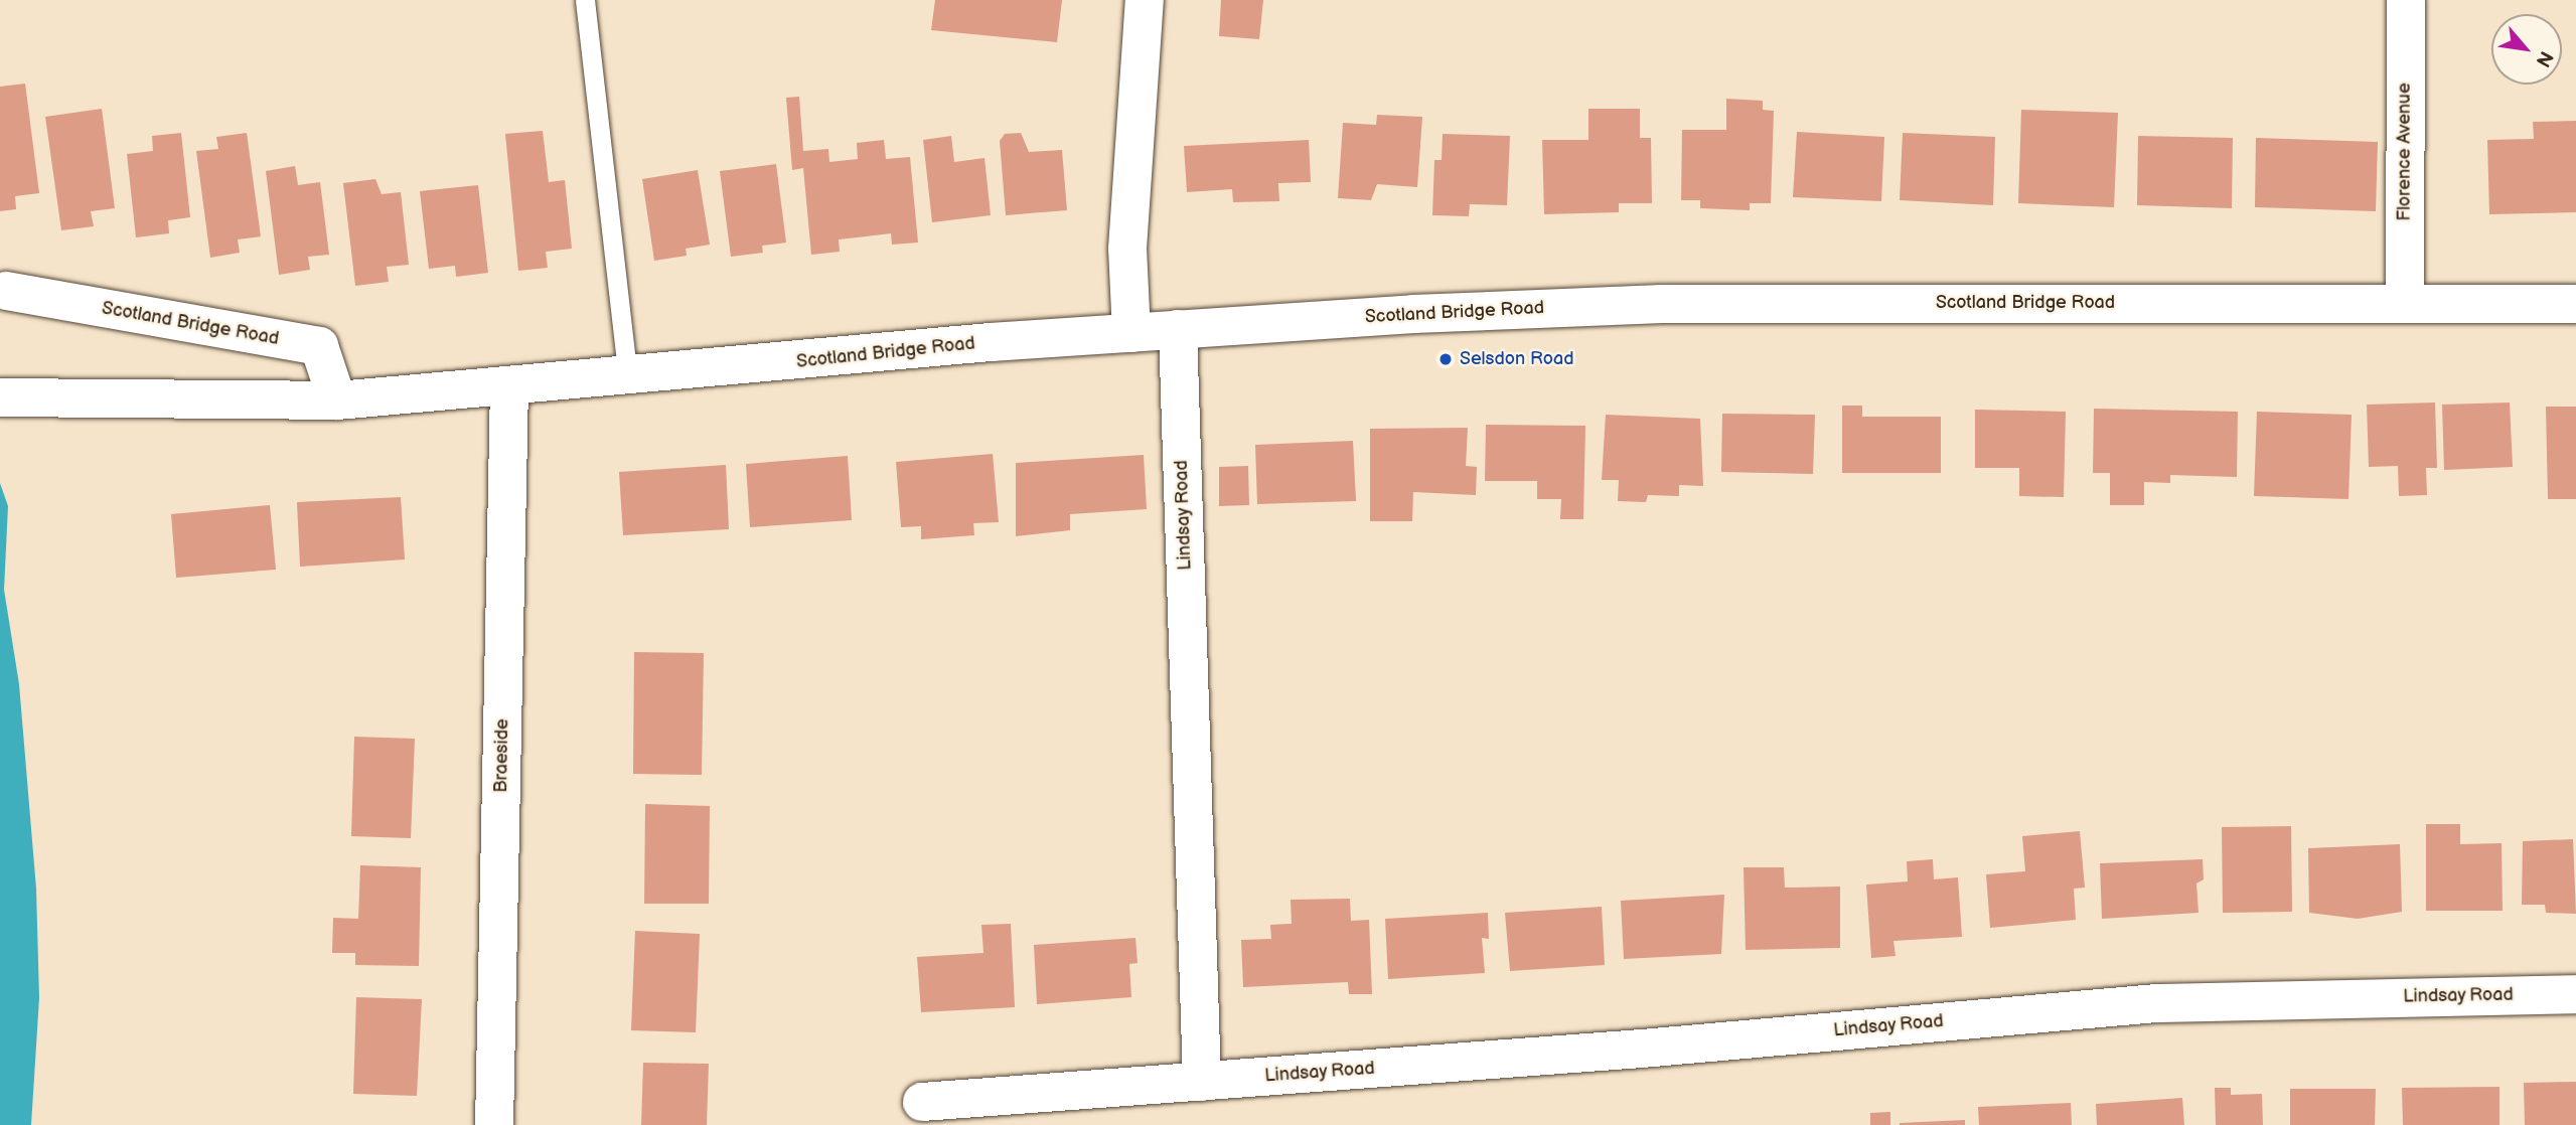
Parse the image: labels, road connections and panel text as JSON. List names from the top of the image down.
{
  "streets": {
    "street": [
      "Florence Avenue",
      "Scotland Bridge Road",
      "Lindsay Road",
      "Braeside"
    ]
  },
  "crossings": [
    ["Florence Avenue", "Scotland Bridge Road"],
    ["Scotland Bridge Road", "Lindsay Road"],
    ["Scotland Bridge Road", "Braeside"]
  ],
  "places": ["Selsdon Road"],
  "north": "bottom right"
}
